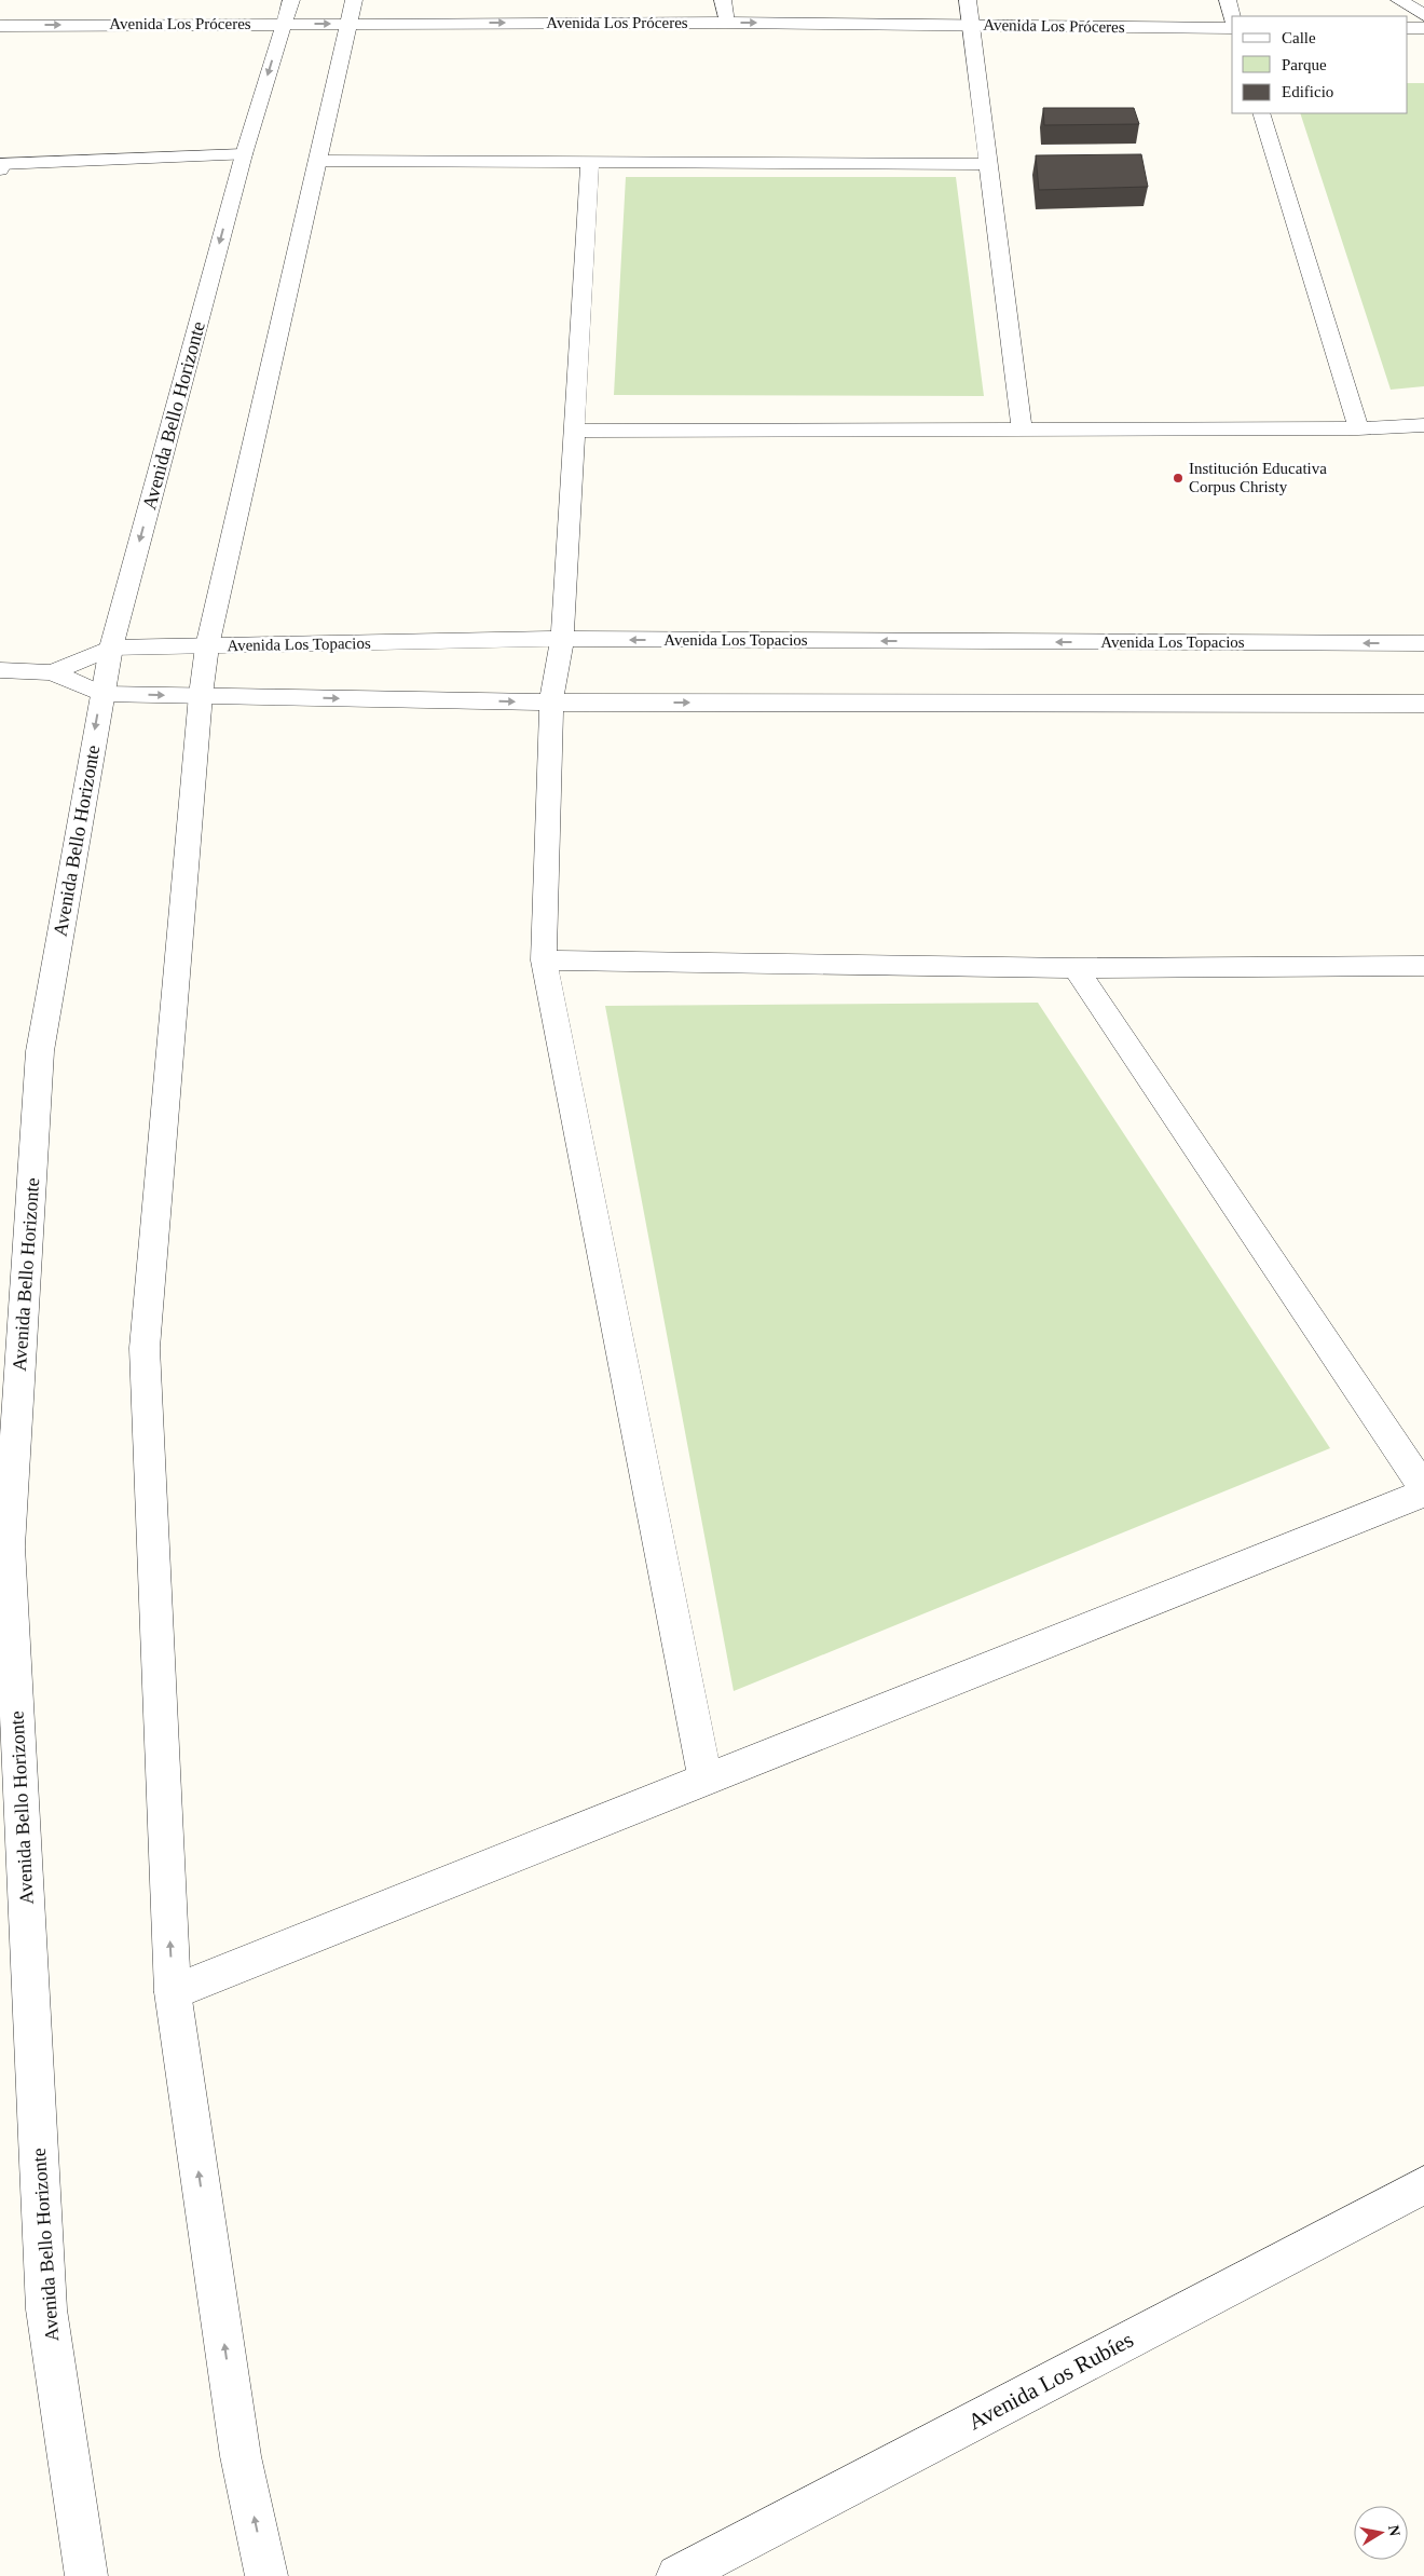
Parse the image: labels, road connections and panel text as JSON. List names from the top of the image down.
{
  "streets": {
    "street": [
      "Avenida Los Próceres",
      "Avenida Bello Horizonte",
      "Avenida Los Topacios",
      "Avenida Los Rubíes"
    ]
  },
  "crossings": [
    ["Avenida Los Próceres", "Avenida Bello Horizonte"],
    ["Avenida Bello Horizonte", "Avenida Los Topacios"]
  ],
  "places": ["Institución Educativa Corpus Christy"],
  "legend": ["Calle", "Parque", "Edificio"],
  "north": "right"
}
